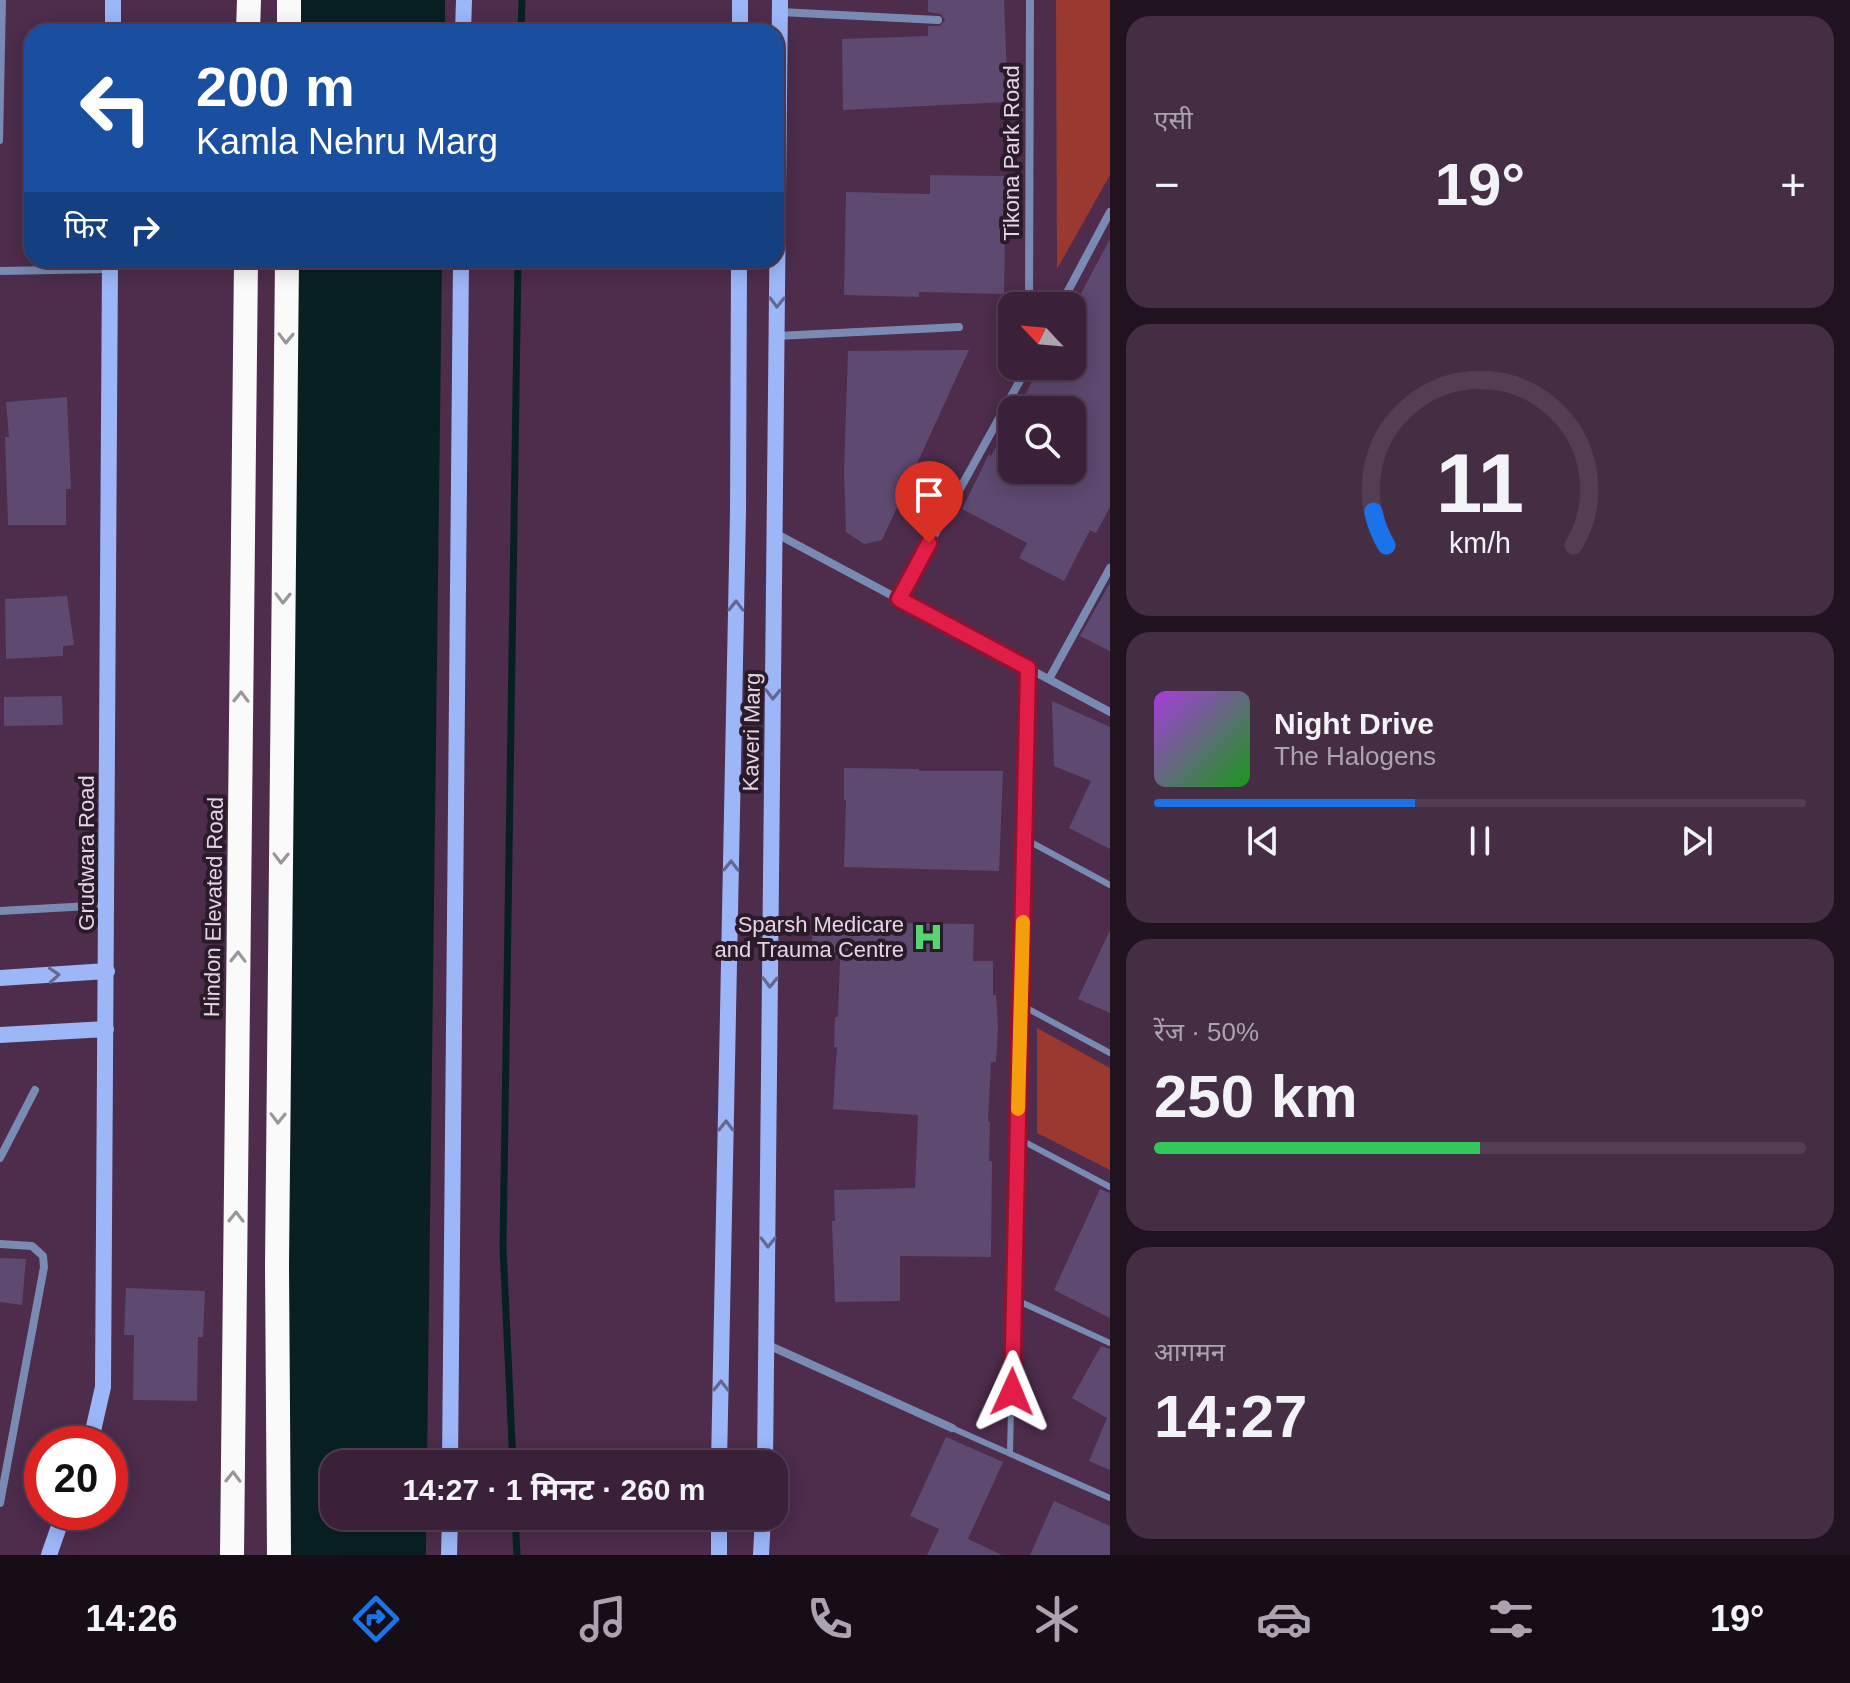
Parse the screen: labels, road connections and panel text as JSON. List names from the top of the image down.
{
  "streets": {
    "highway": ["Hindon Elevated Road"],
    "street": ["Tikona Park Road", "Kaveri Marg", "Grudwara Road"]
  },
  "places": {
    "hospital": ["Sparsh Medicare and Trauma Centre"]
  },
  "north": "top left",
  "page": {
    "tile": [
      "एसी",
      ["रेंज · 50%", "250 km"],
      ["आगमन", "14:27"]
    ],
    "turn": ["200 m", "Kamla Nehru Marg"],
    "heat": ["−", "19°", "+"],
    "then": "फिर",
    "song": ["Night Drive", "The Halogens"],
    "limit": "20",
    "trip": "14:27 · 1 मिनट · 260 m",
    "tabs": ["14:26", "19°"],
    "gauge": ["11", "km/h"]
  }
}
